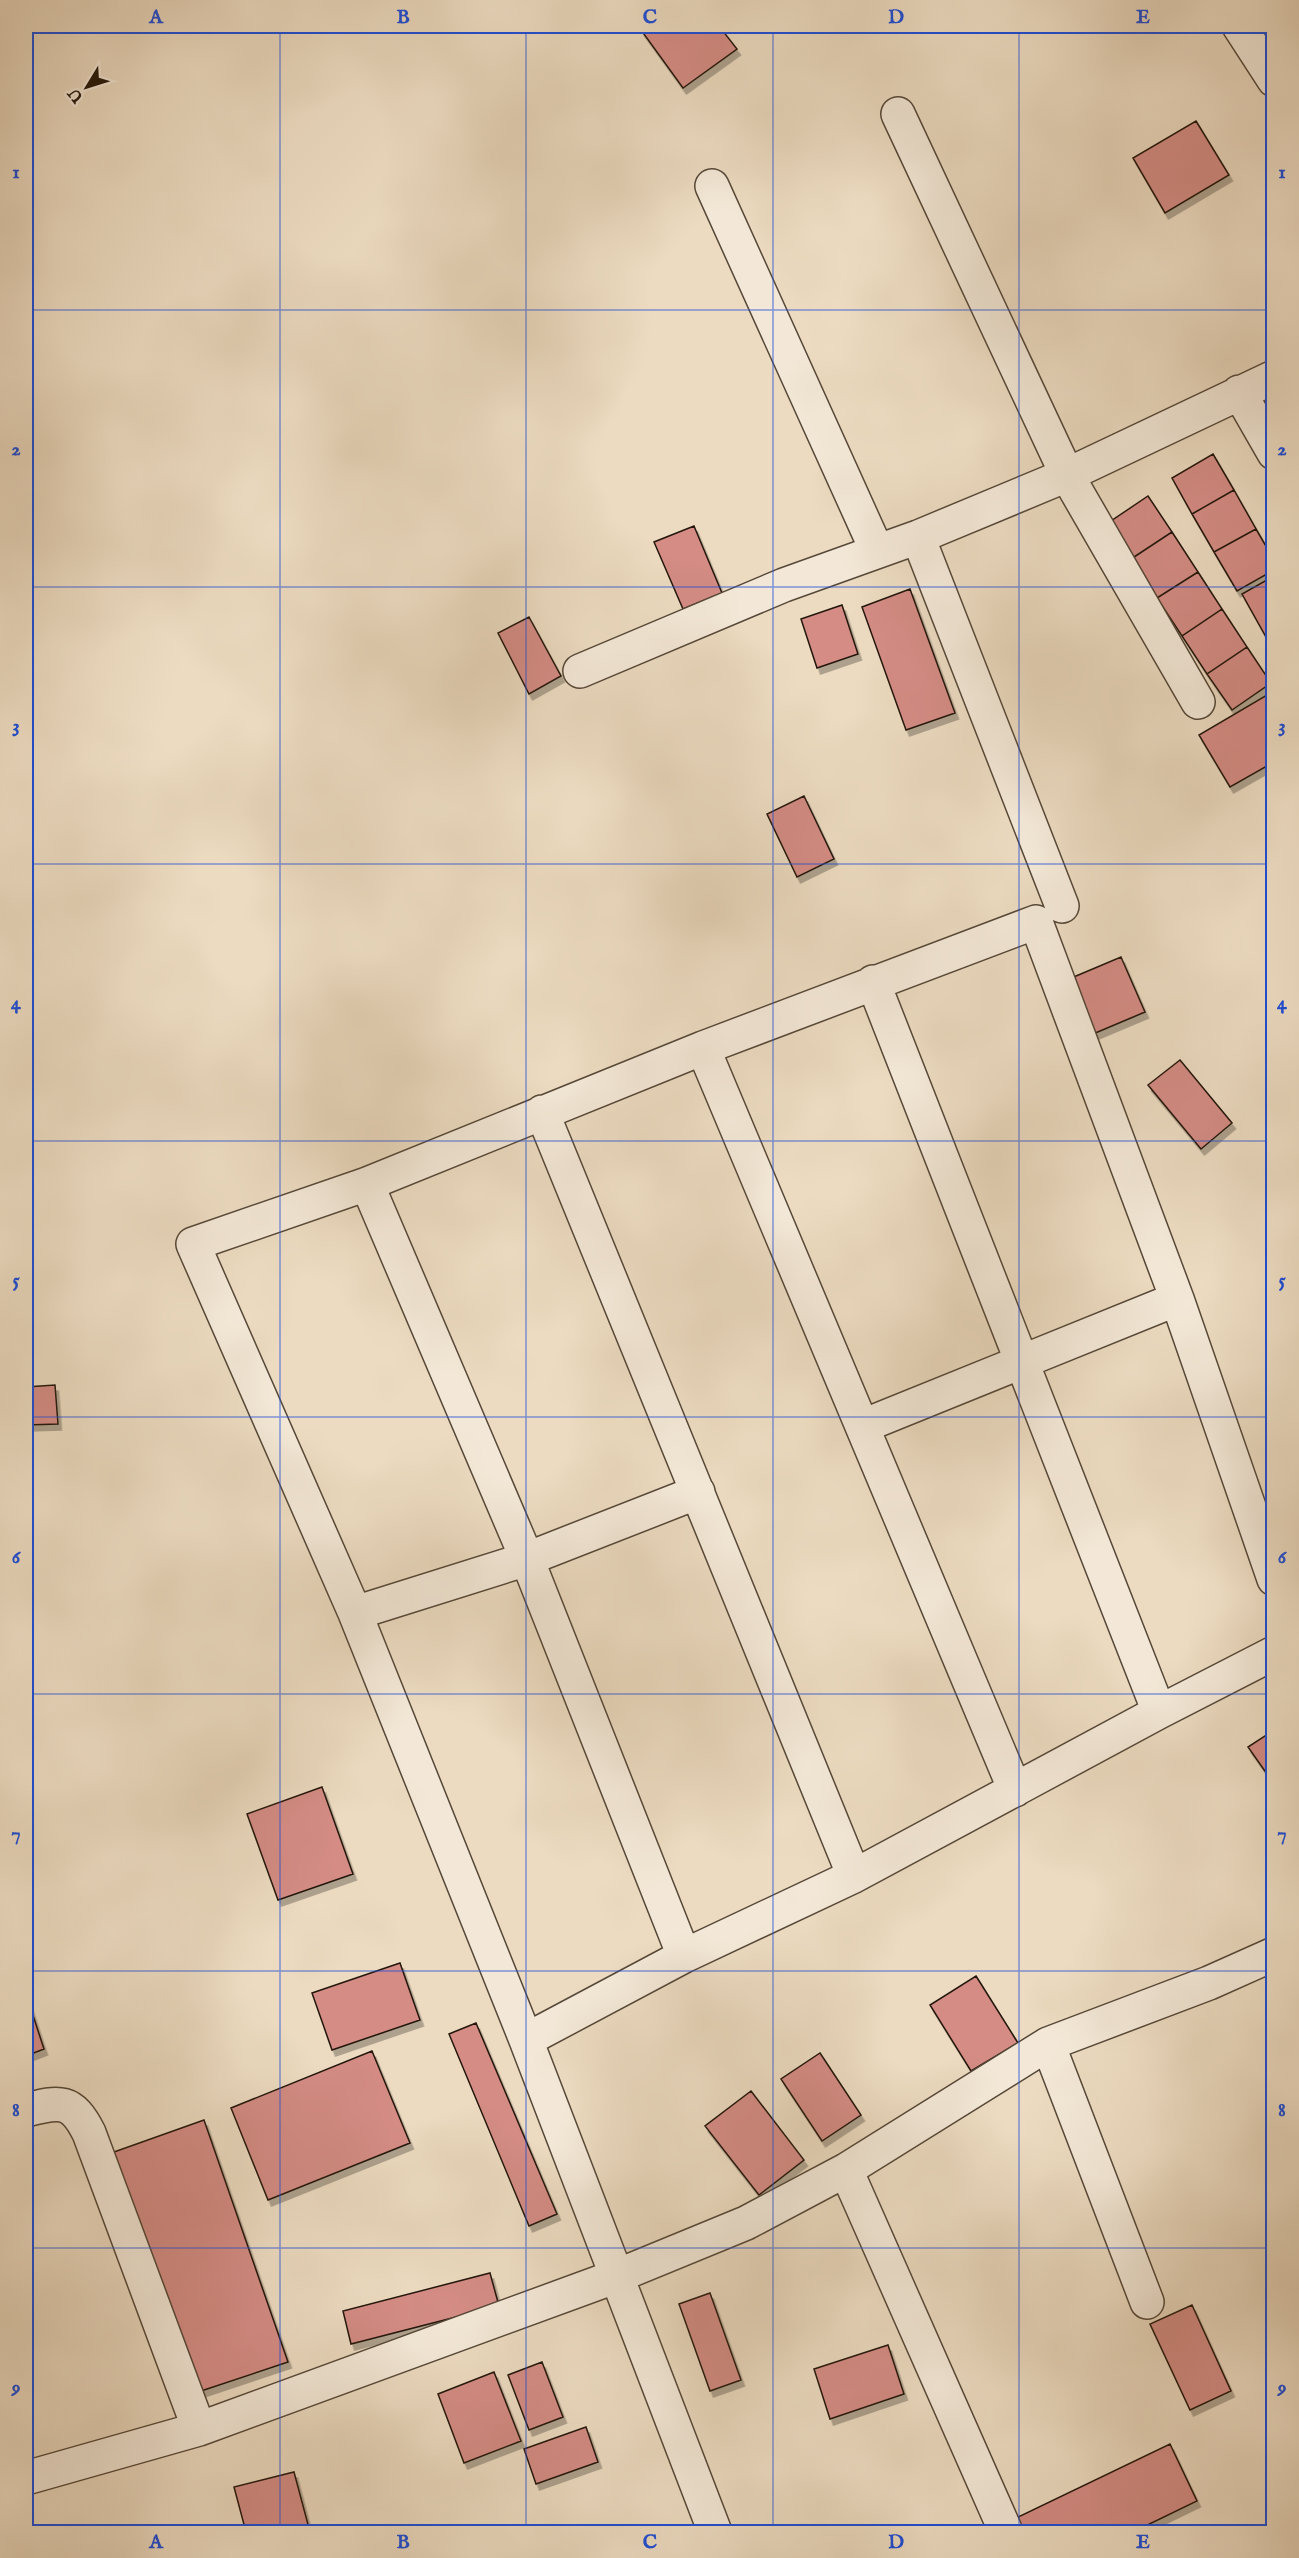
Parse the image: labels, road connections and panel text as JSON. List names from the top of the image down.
{
  "north": "bottom left",
  "grid": {
    "columns": [
      "A",
      "B",
      "C",
      "D",
      "E"
    ],
    "rows": [
      "1",
      "2",
      "3",
      "4",
      "5",
      "6",
      "7",
      "8",
      "9"
    ]
  }
}
